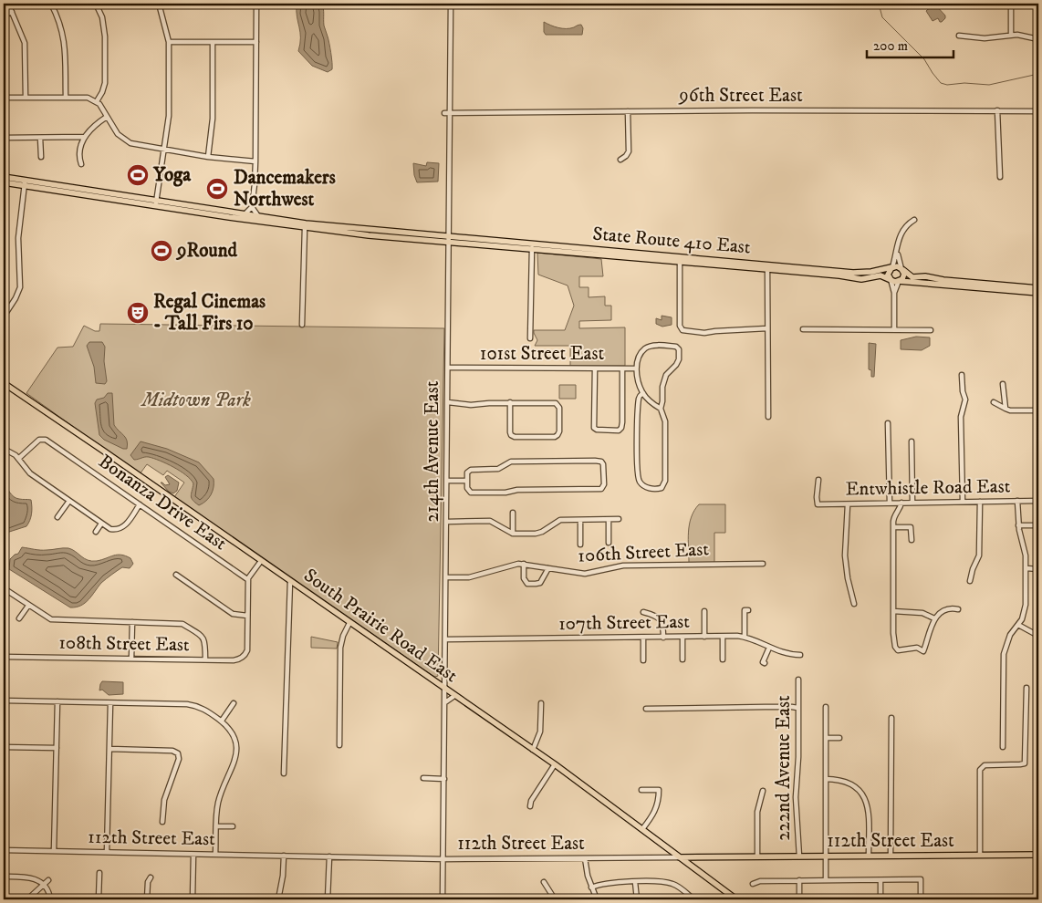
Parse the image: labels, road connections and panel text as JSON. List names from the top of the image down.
{
  "streets": {
    "main road": ["State Route 410 East", "South Prairie Road East", "112th Street East"],
    "street": [
      "96th Street East",
      "101st Street East",
      "214th Avenue East",
      "Entwhistle Road East",
      "Bonanza Drive East",
      "106th Street East",
      "107th Street East",
      "108th Street East",
      "222nd Avenue East"
    ]
  },
  "crossings": [
    ["96th Street East", "214th Avenue East"],
    ["State Route 410 East", "214th Avenue East"],
    ["101st Street East", "214th Avenue East"],
    ["214th Avenue East", "106th Street East"],
    ["214th Avenue East", "107th Street East"],
    ["214th Avenue East", "South Prairie Road East"],
    ["214th Avenue East", "112th Street East"],
    ["South Prairie Road East", "112th Street East"],
    ["222nd Avenue East", "112th Street East"]
  ],
  "parks": ["Midtown Park"],
  "places": {
    "sports": ["Yoga", "Dancemakers Northwest", "9Round"],
    "theatre": ["Regal Cinemas - Tall Firs 10"]
  },
  "scale_bar": "200 m"
}
